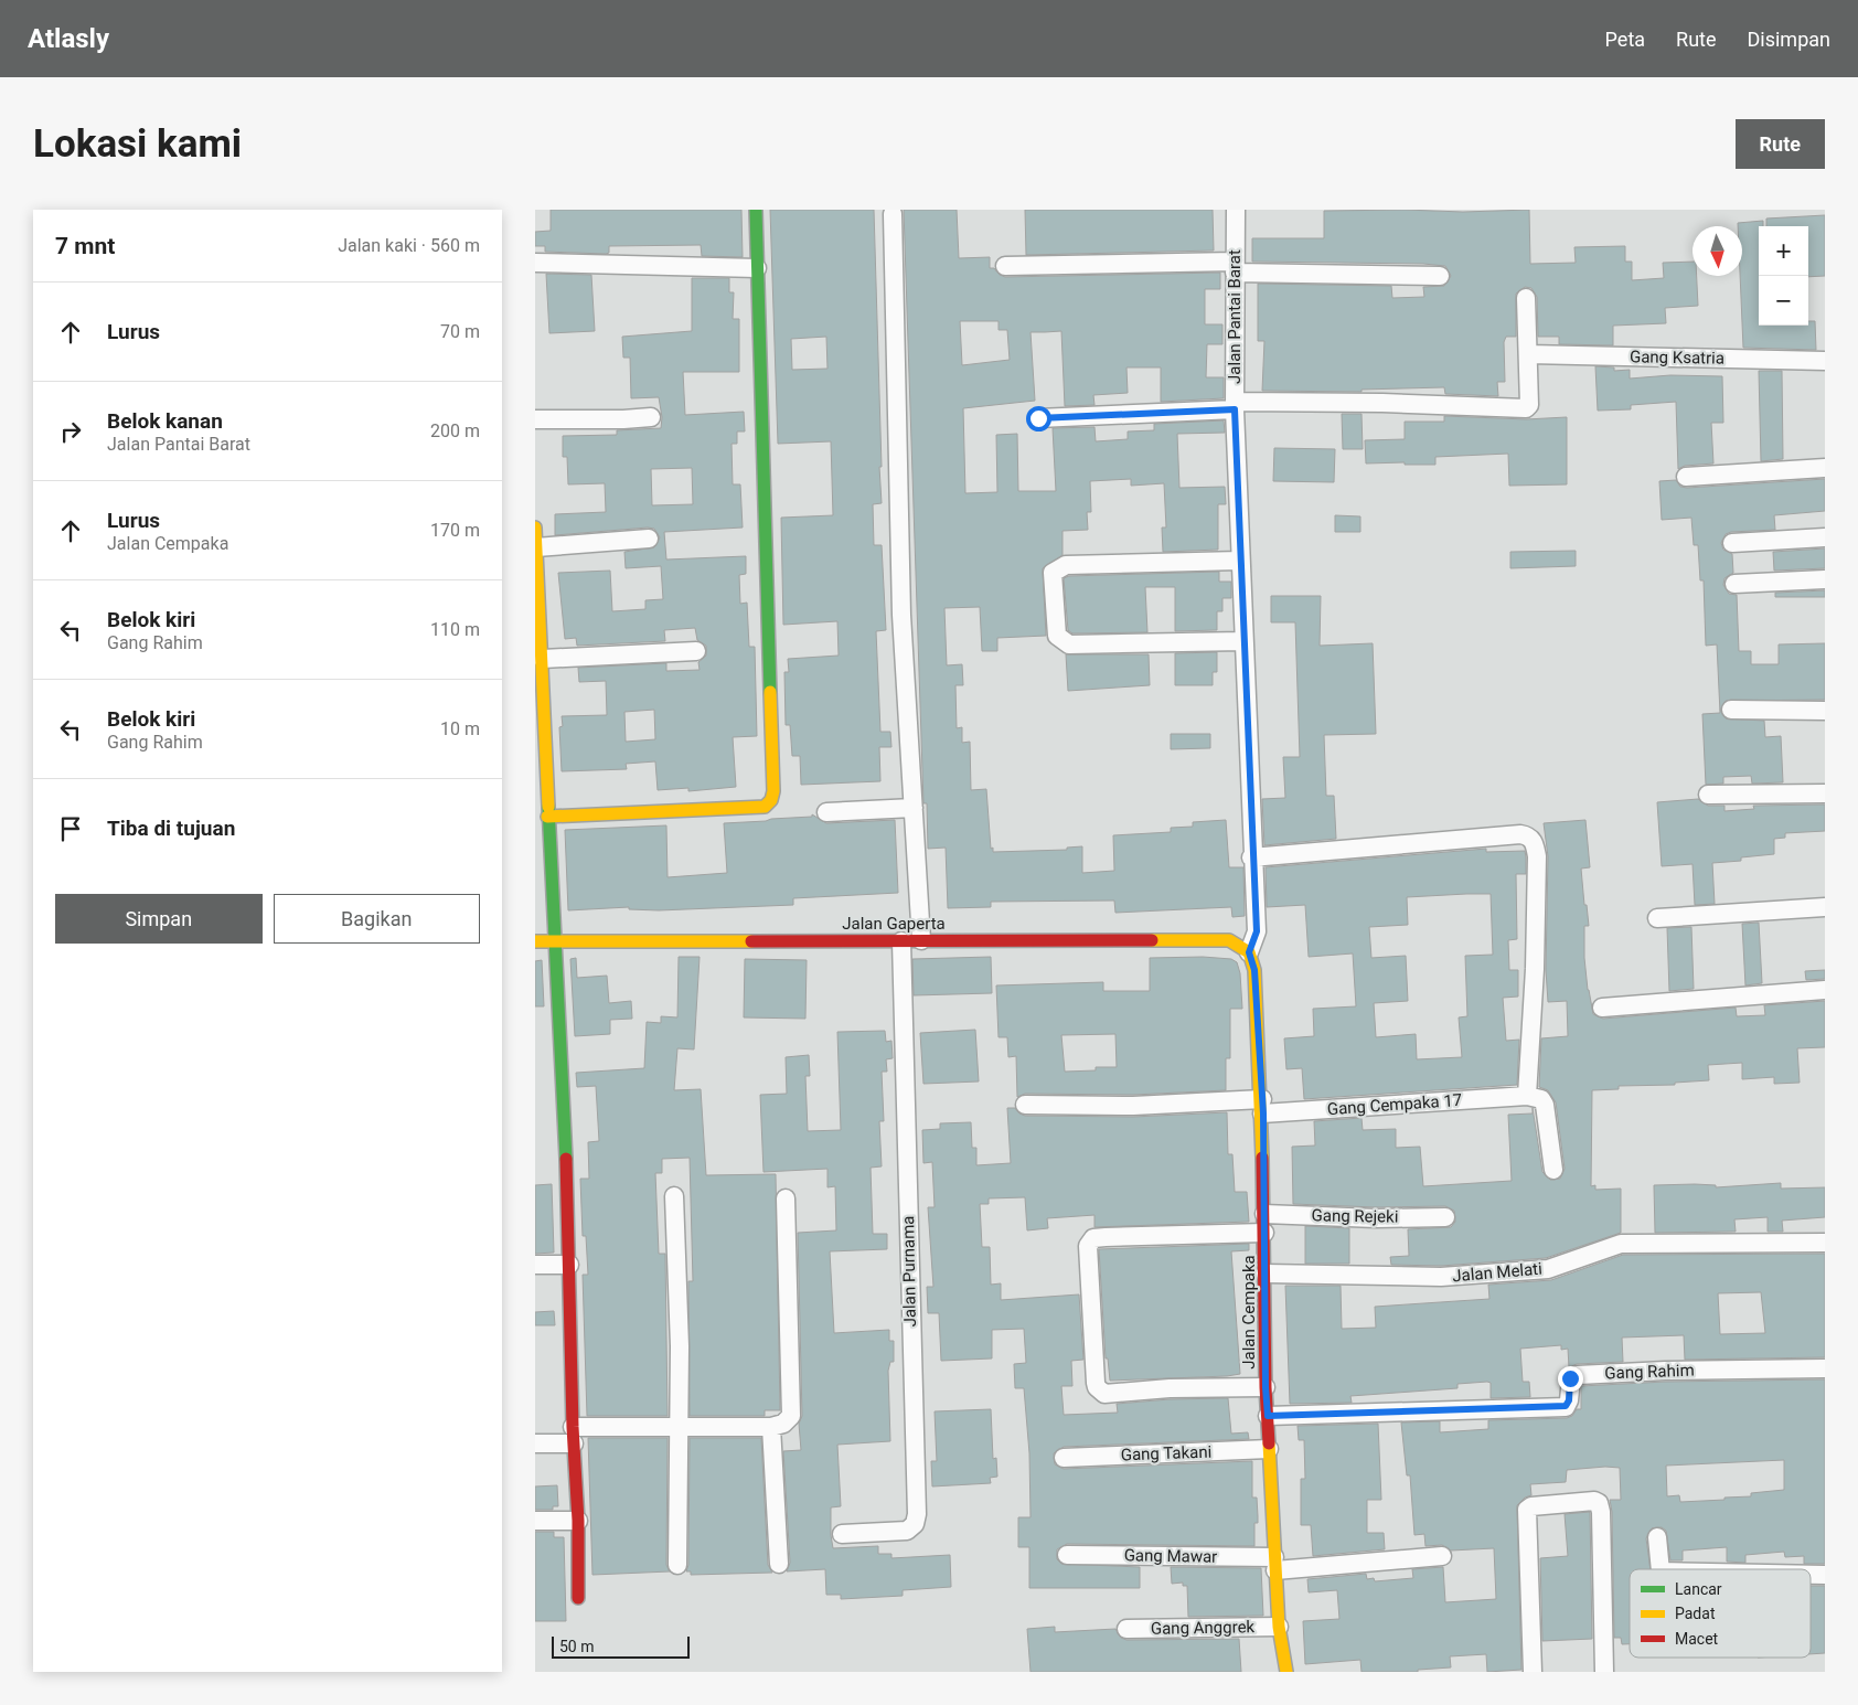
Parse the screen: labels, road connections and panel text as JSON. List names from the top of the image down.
{
  "streets": {
    "street": [
      "Jalan Pantai Barat",
      "Gang Ksatria",
      "Jalan Gaperta",
      "Gang Cempaka 17",
      "Gang Rejeki",
      "Jalan Purnama",
      "Jalan Melati",
      "Jalan Cempaka",
      "Gang Rahim",
      "Gang Takani",
      "Gang Mawar",
      "Gang Anggrek"
    ]
  },
  "crossings": [
    ["Jalan Pantai Barat", "Jalan Gaperta"],
    ["Jalan Pantai Barat", "Jalan Cempaka"],
    ["Jalan Gaperta", "Jalan Purnama"],
    ["Jalan Gaperta", "Jalan Cempaka"],
    ["Gang Cempaka 17", "Jalan Cempaka"],
    ["Gang Rejeki", "Jalan Cempaka"],
    ["Jalan Melati", "Jalan Cempaka"],
    ["Jalan Cempaka", "Gang Rahim"],
    ["Jalan Cempaka", "Gang Takani"],
    ["Jalan Cempaka", "Gang Mawar"],
    ["Jalan Cempaka", "Gang Anggrek"]
  ],
  "legend": ["Lancar", "Padat", "Macet"],
  "scale_bar": "50 m",
  "north": "bottom",
  "page": {
    "header": "Atlasly",
    "nav": ["Peta", "Rute", "Disimpan"],
    "buttons": [
      "Rute",
      ["Simpan", "Bagikan"]
    ],
    "title": "Lokasi kami",
    "heading": ["7 mnt", "Jalan kaki · 560 m"],
    "map_buttons": ["+", "−"],
    "list": [
      ["Lurus", "70 m"],
      ["Belok kanan", "Jalan Pantai Barat", "200 m"],
      ["Lurus", "Jalan Cempaka", "170 m"],
      ["Belok kiri", "Gang Rahim", "110 m"],
      ["Belok kiri", "Gang Rahim", "10 m"],
      "Tiba di tujuan"
    ],
    "scale": "50 m"
  }
}
